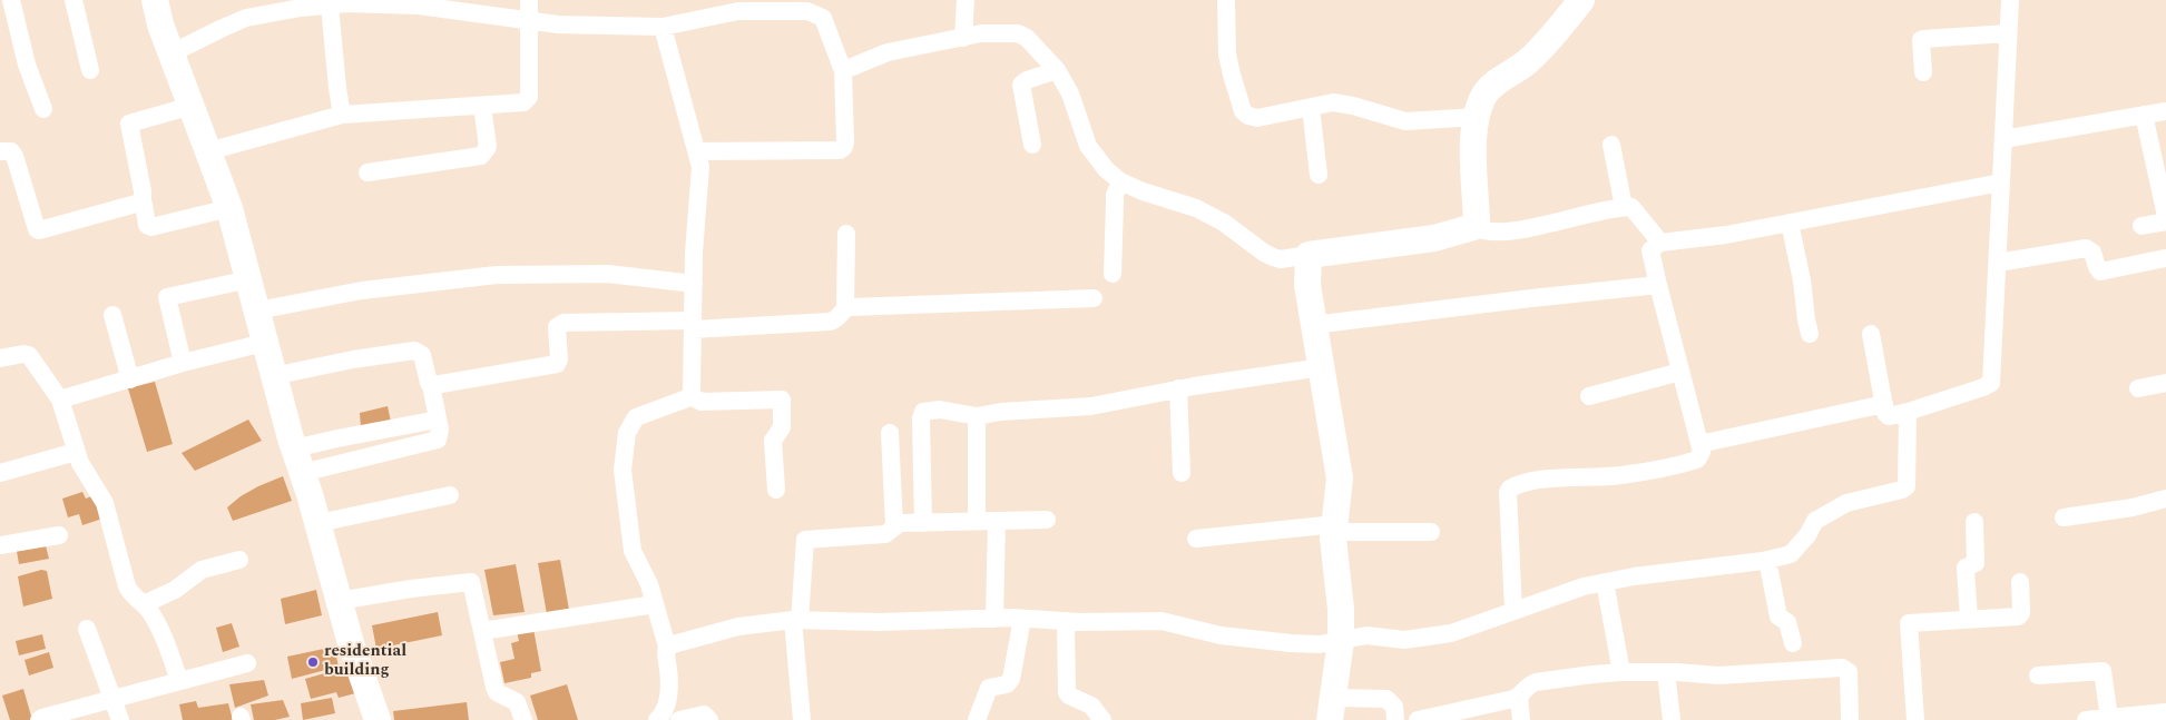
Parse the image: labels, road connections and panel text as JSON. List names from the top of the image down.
{
  "places": ["residential building"]
}
